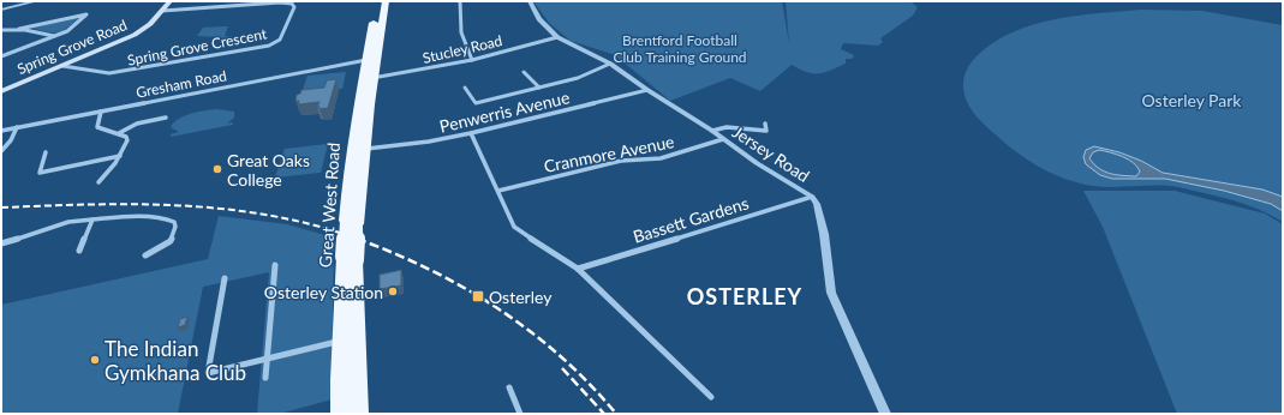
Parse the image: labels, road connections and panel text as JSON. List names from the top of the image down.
{
  "streets": {
    "highway": ["Great West Road"],
    "main road": ["Spring Grove Road"],
    "street": [
      "Spring Grove Crescent",
      "Stucley Road",
      "Gresham Road",
      "Penwerris Avenue",
      "Cranmore Avenue",
      "Jersey Road",
      "Bassett Gardens"
    ]
  },
  "crossings": [
    ["Spring Grove Road", "Spring Grove Crescent"],
    ["Stucley Road", "Jersey Road"],
    ["Stucley Road", "Great West Road"],
    ["Gresham Road", "Great West Road"],
    ["Penwerris Avenue", "Jersey Road"],
    ["Penwerris Avenue", "Great West Road"],
    ["Cranmore Avenue", "Jersey Road"],
    ["Jersey Road", "Bassett Gardens"]
  ],
  "districts": ["OSTERLEY"],
  "parks": ["Brentford Football Club Training Ground", "Osterley Park"],
  "places": {
    "other": ["Great Oaks College", "Osterley Station", "The Indian Gymkhana Club"],
    "transit": ["Osterley"]
  }
}
